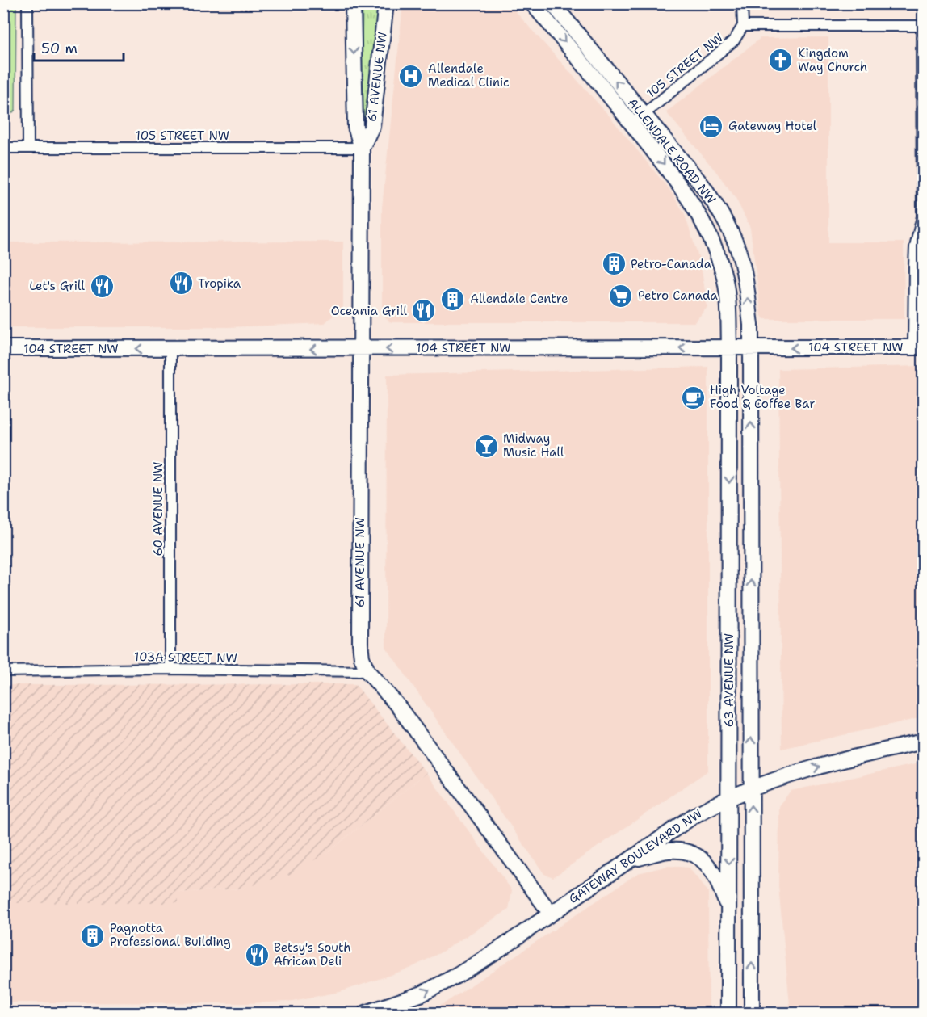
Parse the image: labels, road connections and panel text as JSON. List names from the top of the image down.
{
  "streets": {
    "main road": [
      "61 AVENUE NW",
      "ALLENDALE ROAD NW",
      "104 STREET NW",
      "63 AVENUE NW",
      "GATEWAY BOULEVARD NW"
    ],
    "street": ["105 STREET NW", "60 AVENUE NW", "103A STREET NW"]
  },
  "crossings": [
    ["105 STREET NW", "61 AVENUE NW"],
    ["105 STREET NW", "ALLENDALE ROAD NW"],
    ["61 AVENUE NW", "104 STREET NW"],
    ["61 AVENUE NW", "103A STREET NW"],
    ["61 AVENUE NW", "GATEWAY BOULEVARD NW"],
    ["ALLENDALE ROAD NW", "104 STREET NW"],
    ["ALLENDALE ROAD NW", "63 AVENUE NW"],
    ["104 STREET NW", "60 AVENUE NW"],
    ["104 STREET NW", "63 AVENUE NW"],
    ["60 AVENUE NW", "103A STREET NW"],
    ["63 AVENUE NW", "GATEWAY BOULEVARD NW"]
  ],
  "one_way": ["104 STREET NW", "GATEWAY BOULEVARD NW"],
  "places": {
    "church": ["Kingdom Way Church"],
    "hospital": ["Allendale Medical Clinic"],
    "hotel": ["Gateway Hotel"],
    "building": ["Petro-Canada", "Allendale Centre", "Pagnotta Professional Building"],
    "restaurant": [
      "Tropika",
      "Let's Grill",
      "Oceania Grill",
      "Betsy's South African Deli"
    ],
    "supermarket": ["Petro Canada"],
    "cafe": ["High Voltage Food & Coffee Bar"],
    "bar": ["Midway Music Hall"]
  },
  "scale_bar": "50 m"
}
